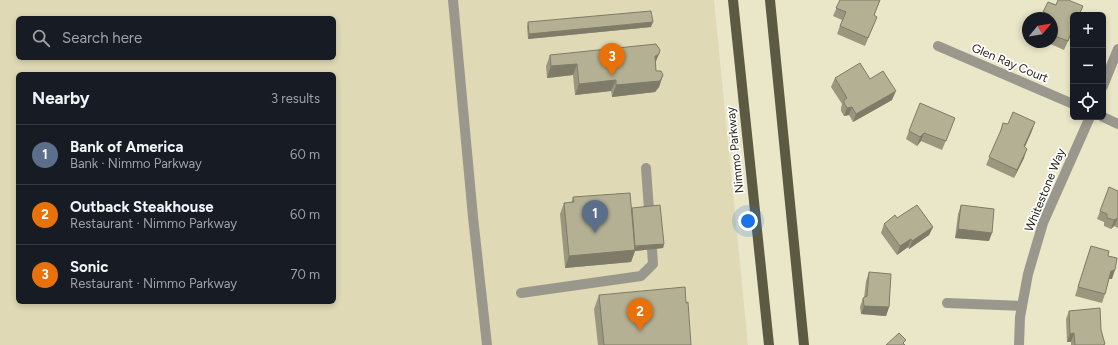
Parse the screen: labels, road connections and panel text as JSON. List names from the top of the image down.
{
  "streets": {
    "main road": ["Nimmo Parkway"],
    "street": ["Glen Ray Court", "Whitestone Way"]
  },
  "north": "top right",
  "page": {
    "map_buttons": ["+", "−"],
    "search": "Search here",
    "pins": ["3", "1", "2"],
    "heading": ["Nearby", "3 results"],
    "list": [
      {
        "mark": "1",
        "name": "Bank of America",
        "note": "Bank · Nimmo Parkway",
        "value": "60 m"
      },
      {
        "mark": "2",
        "name": "Outback Steakhouse",
        "note": "Restaurant · Nimmo Parkway",
        "value": "60 m"
      },
      {
        "mark": "3",
        "name": "Sonic",
        "note": "Restaurant · Nimmo Parkway",
        "value": "70 m"
      }
    ]
  }
}
